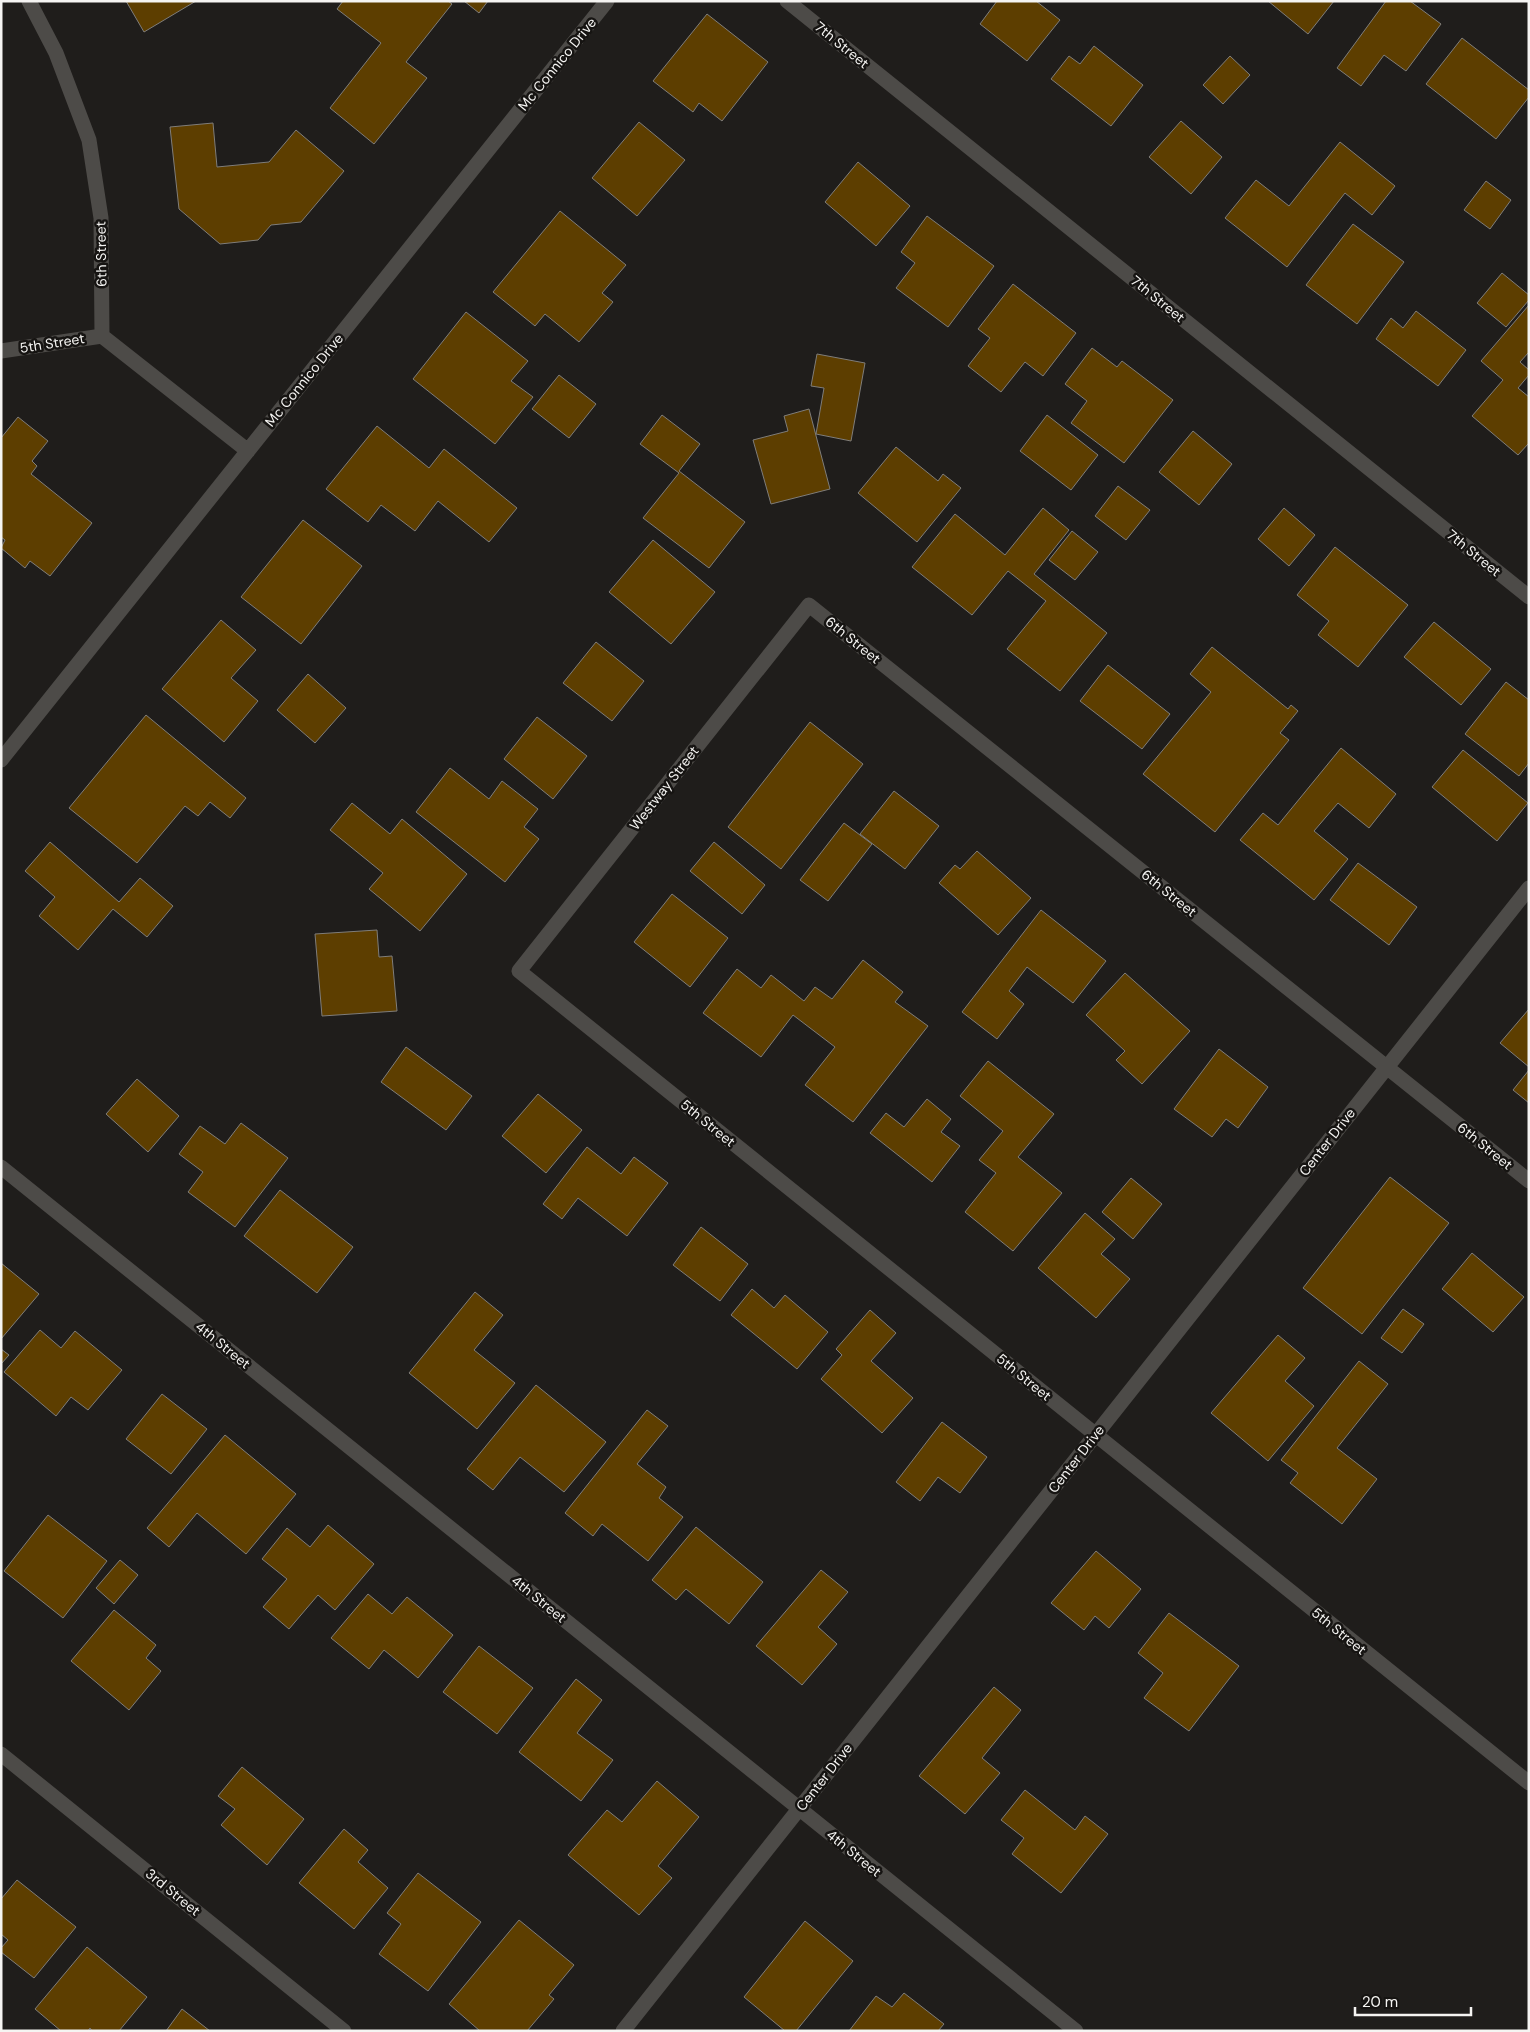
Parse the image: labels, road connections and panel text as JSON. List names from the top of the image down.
{
  "streets": {
    "street": [
      "7th Street",
      "Mc Connico Drive",
      "6th Street",
      "5th Street",
      "Westway Street",
      "Center Drive",
      "4th Street",
      "3rd Street"
    ]
  },
  "crossings": [
    ["6th Street", "5th Street"],
    ["6th Street", "Westway Street"],
    ["6th Street", "Center Drive"],
    ["5th Street", "Westway Street"],
    ["5th Street", "Center Drive"],
    ["Center Drive", "4th Street"]
  ],
  "scale_bar": "20 m"
}
